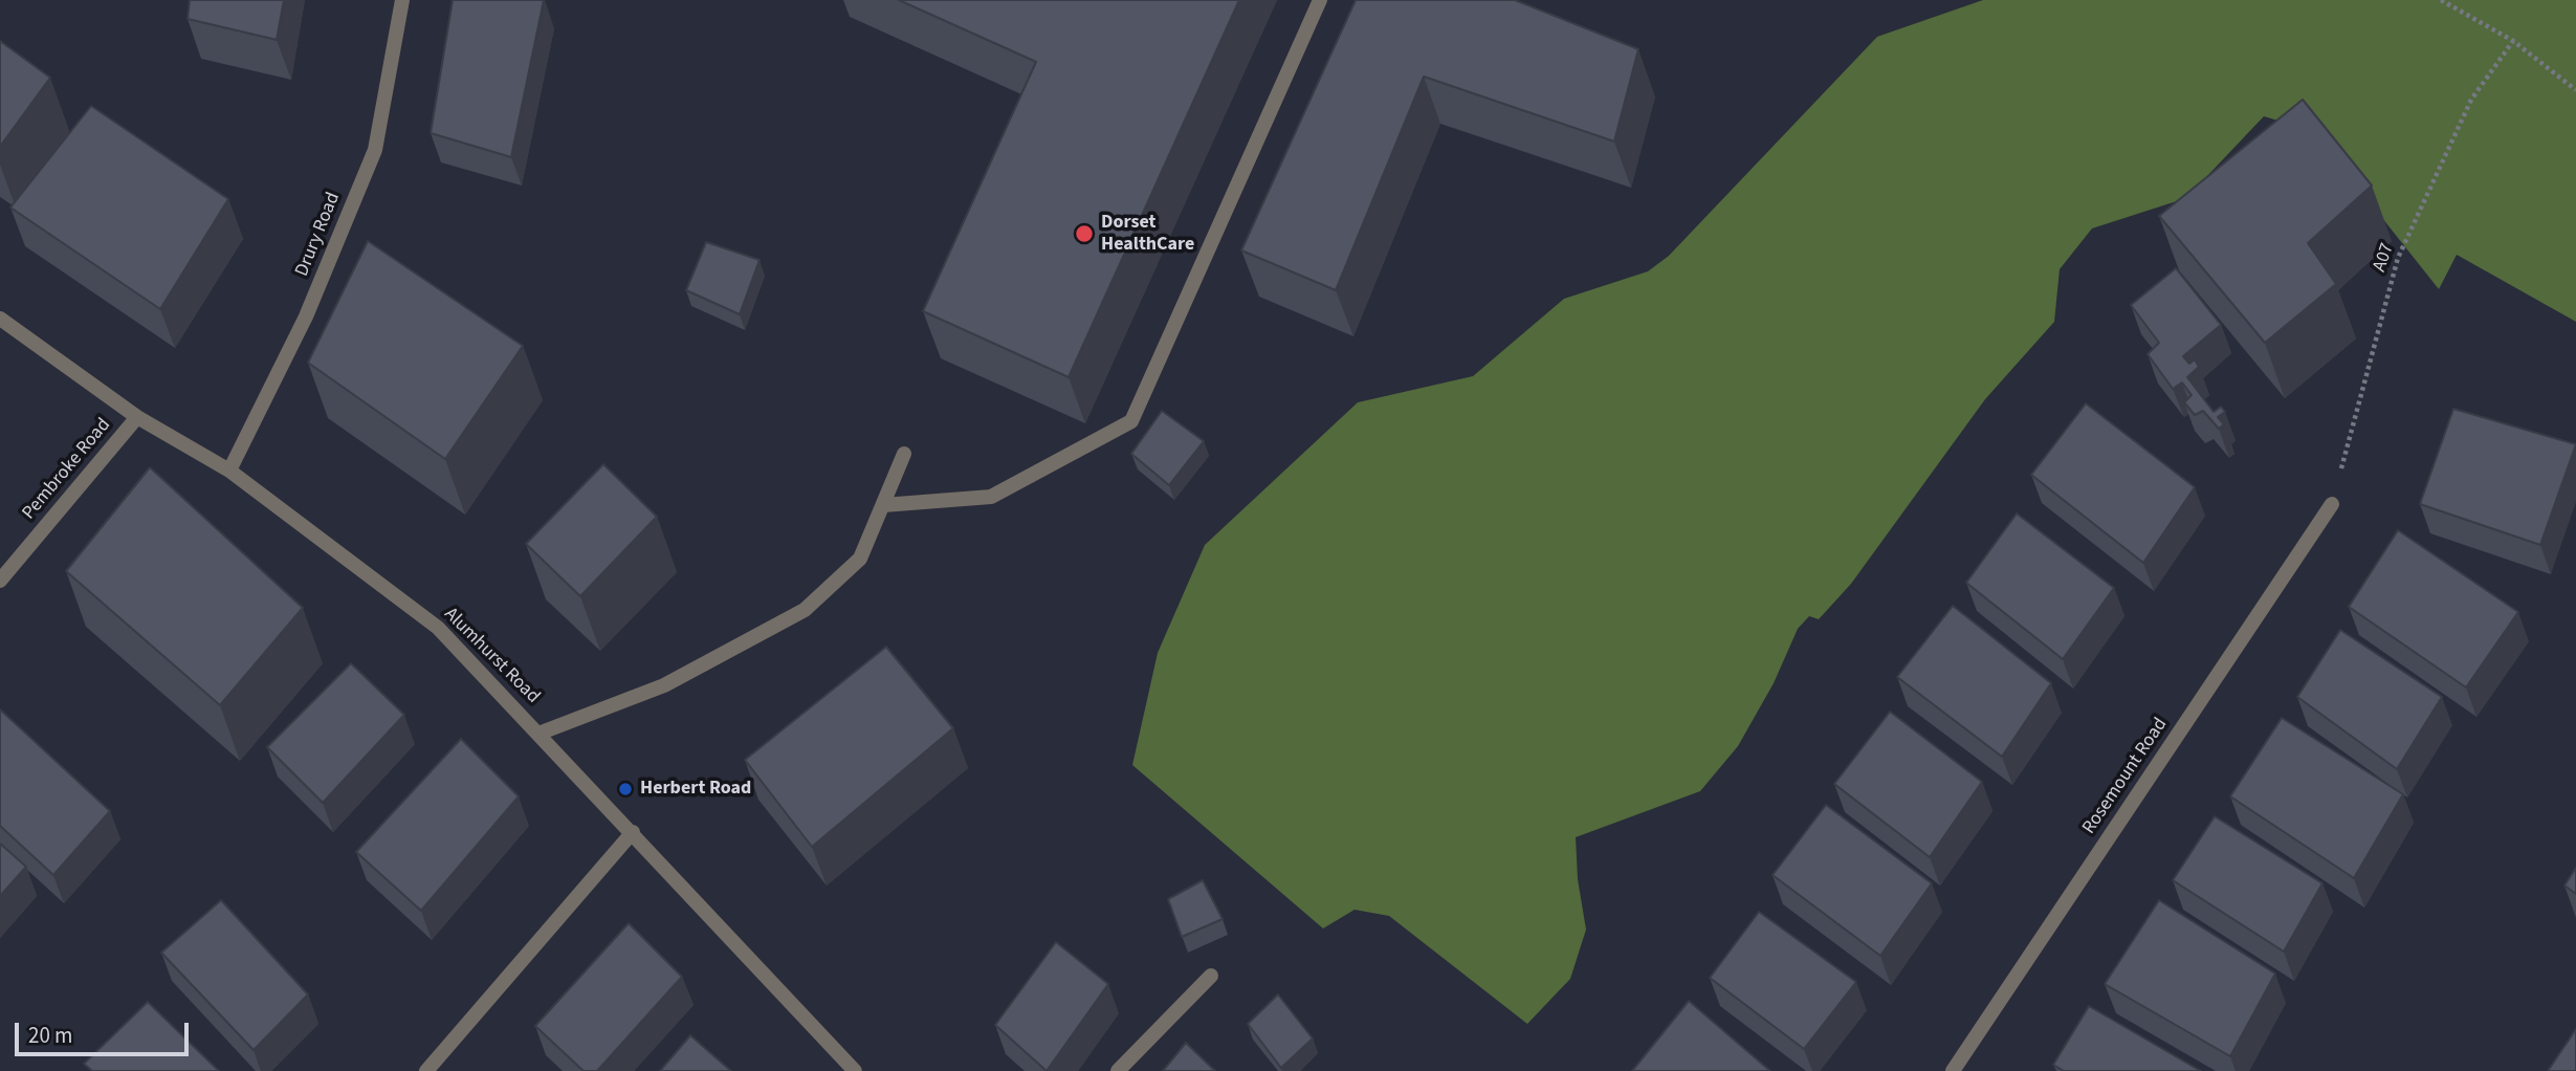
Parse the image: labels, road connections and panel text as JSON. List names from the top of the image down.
{
  "streets": {
    "street": [
      "Drury Road",
      "Pembroke Road",
      "Alumhurst Road",
      "Rosemount Road"
    ],
    "path": ["A07"]
  },
  "crossings": [
    ["Drury Road", "Alumhurst Road"],
    ["A07", "Rosemount Road"],
    ["Pembroke Road", "Alumhurst Road"]
  ],
  "places": ["Dorset HealthCare", "Herbert Road"],
  "scale_bar": "20 m"
}
